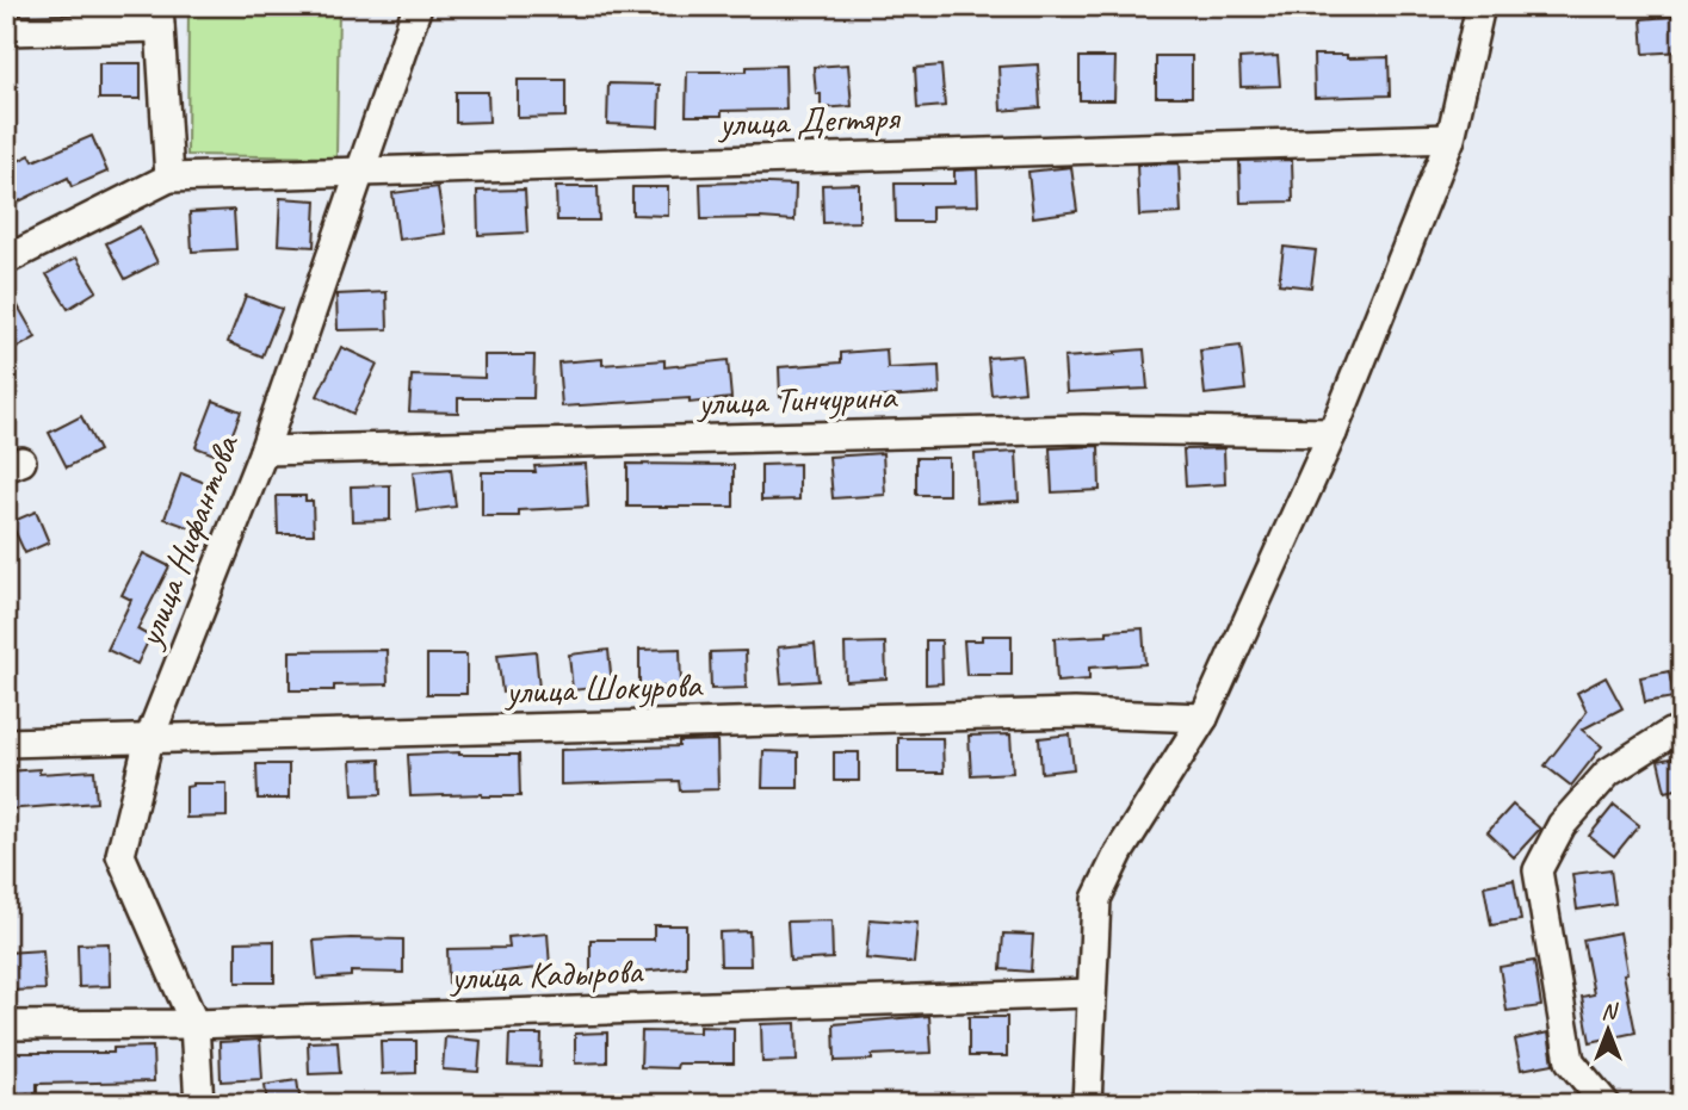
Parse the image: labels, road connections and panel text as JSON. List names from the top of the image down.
{
  "streets": {
    "street": [
      "улица Дегтяря",
      "улица Тинчурина",
      "улица Нифантова",
      "улица Шокурова",
      "улица Кадырова"
    ]
  },
  "crossings": [
    ["улица Дегтяря", "улица Нифантова"],
    ["улица Тинчурина", "улица Нифантова"],
    ["улица Нифантова", "улица Шокурова"],
    ["улица Нифантова", "улица Кадырова"]
  ],
  "north": "top"
}
